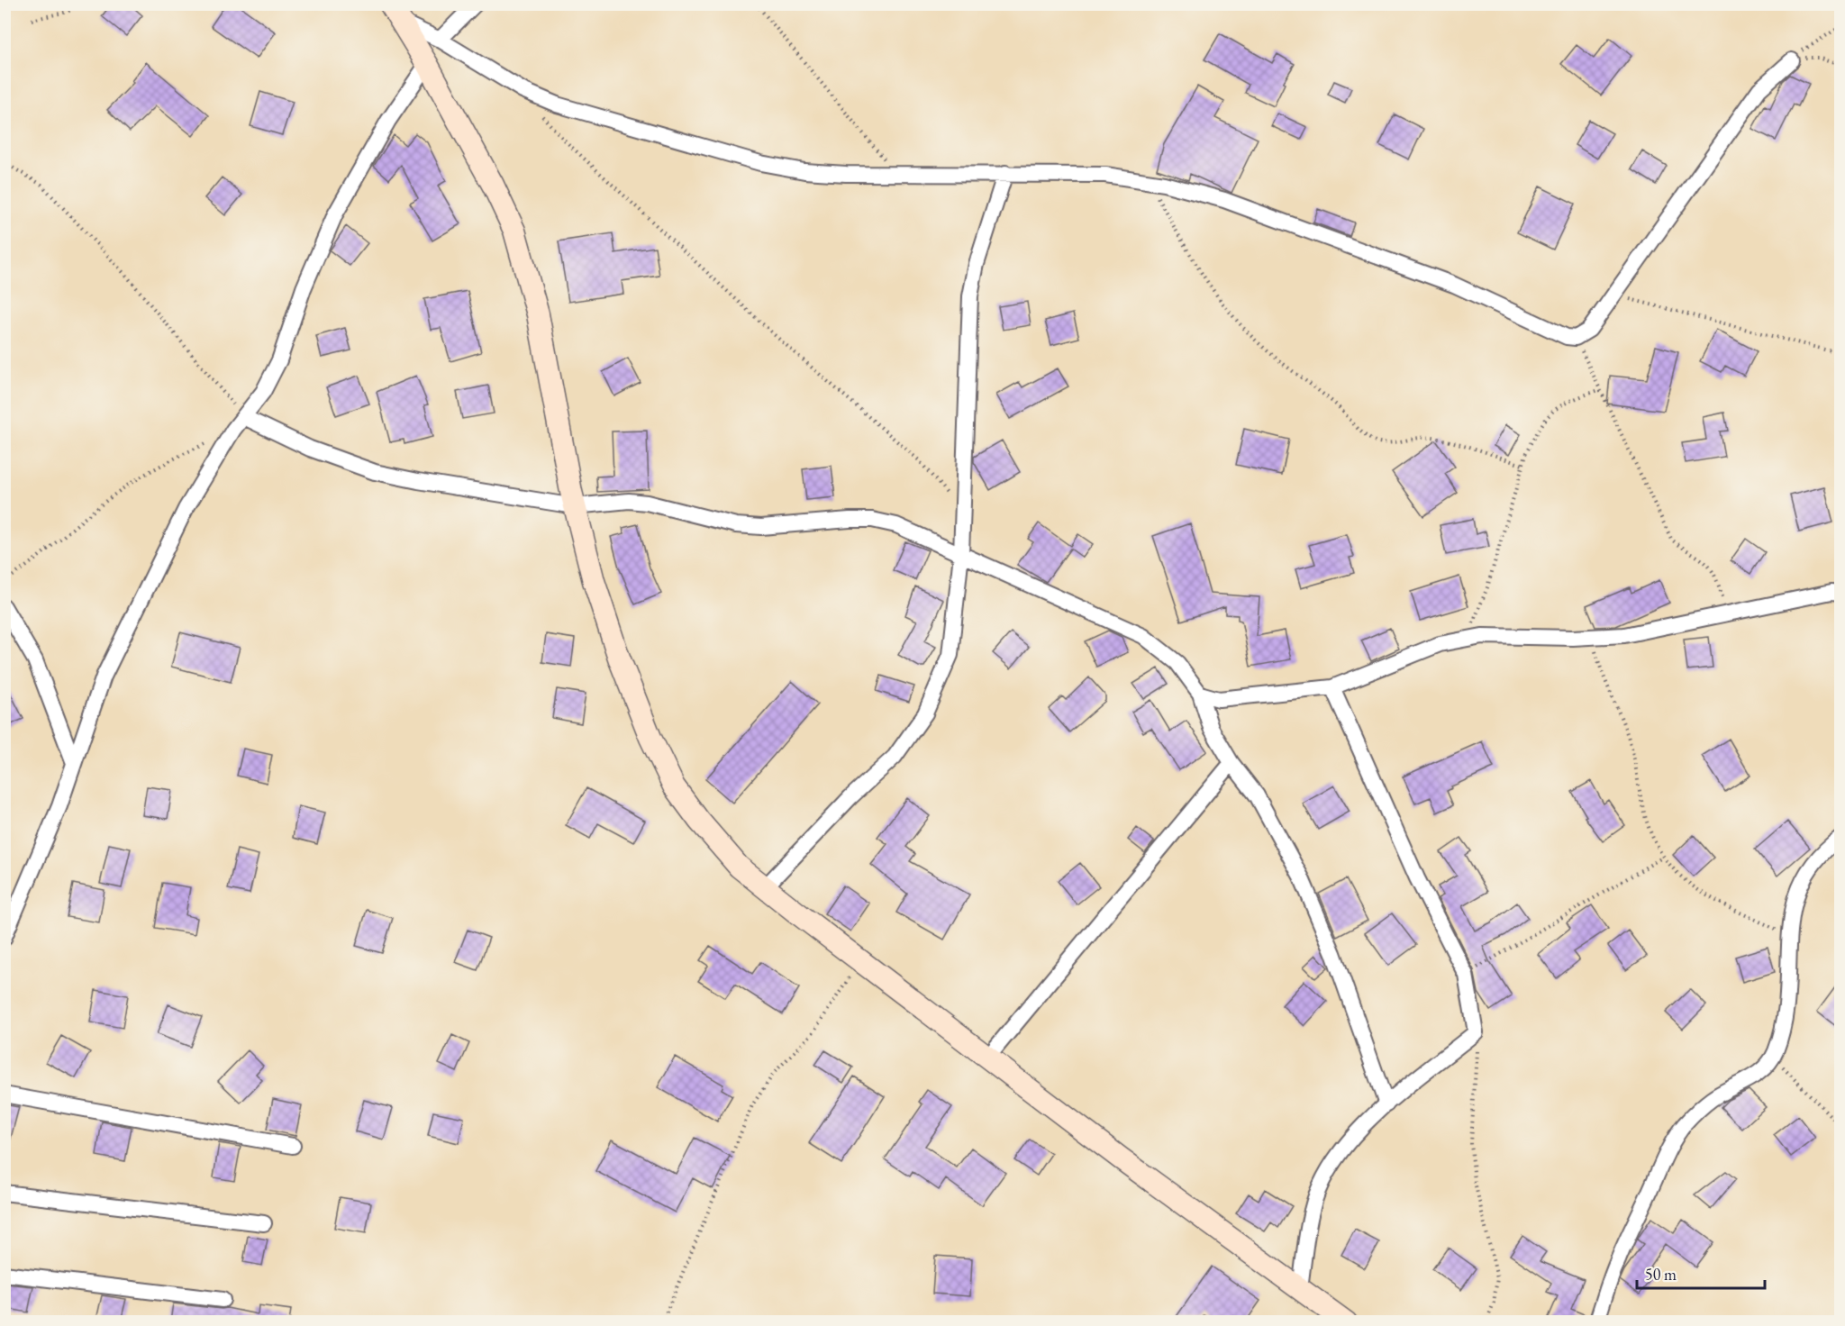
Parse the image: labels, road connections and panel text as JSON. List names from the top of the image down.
{
  "scale_bar": "50 m"
}
